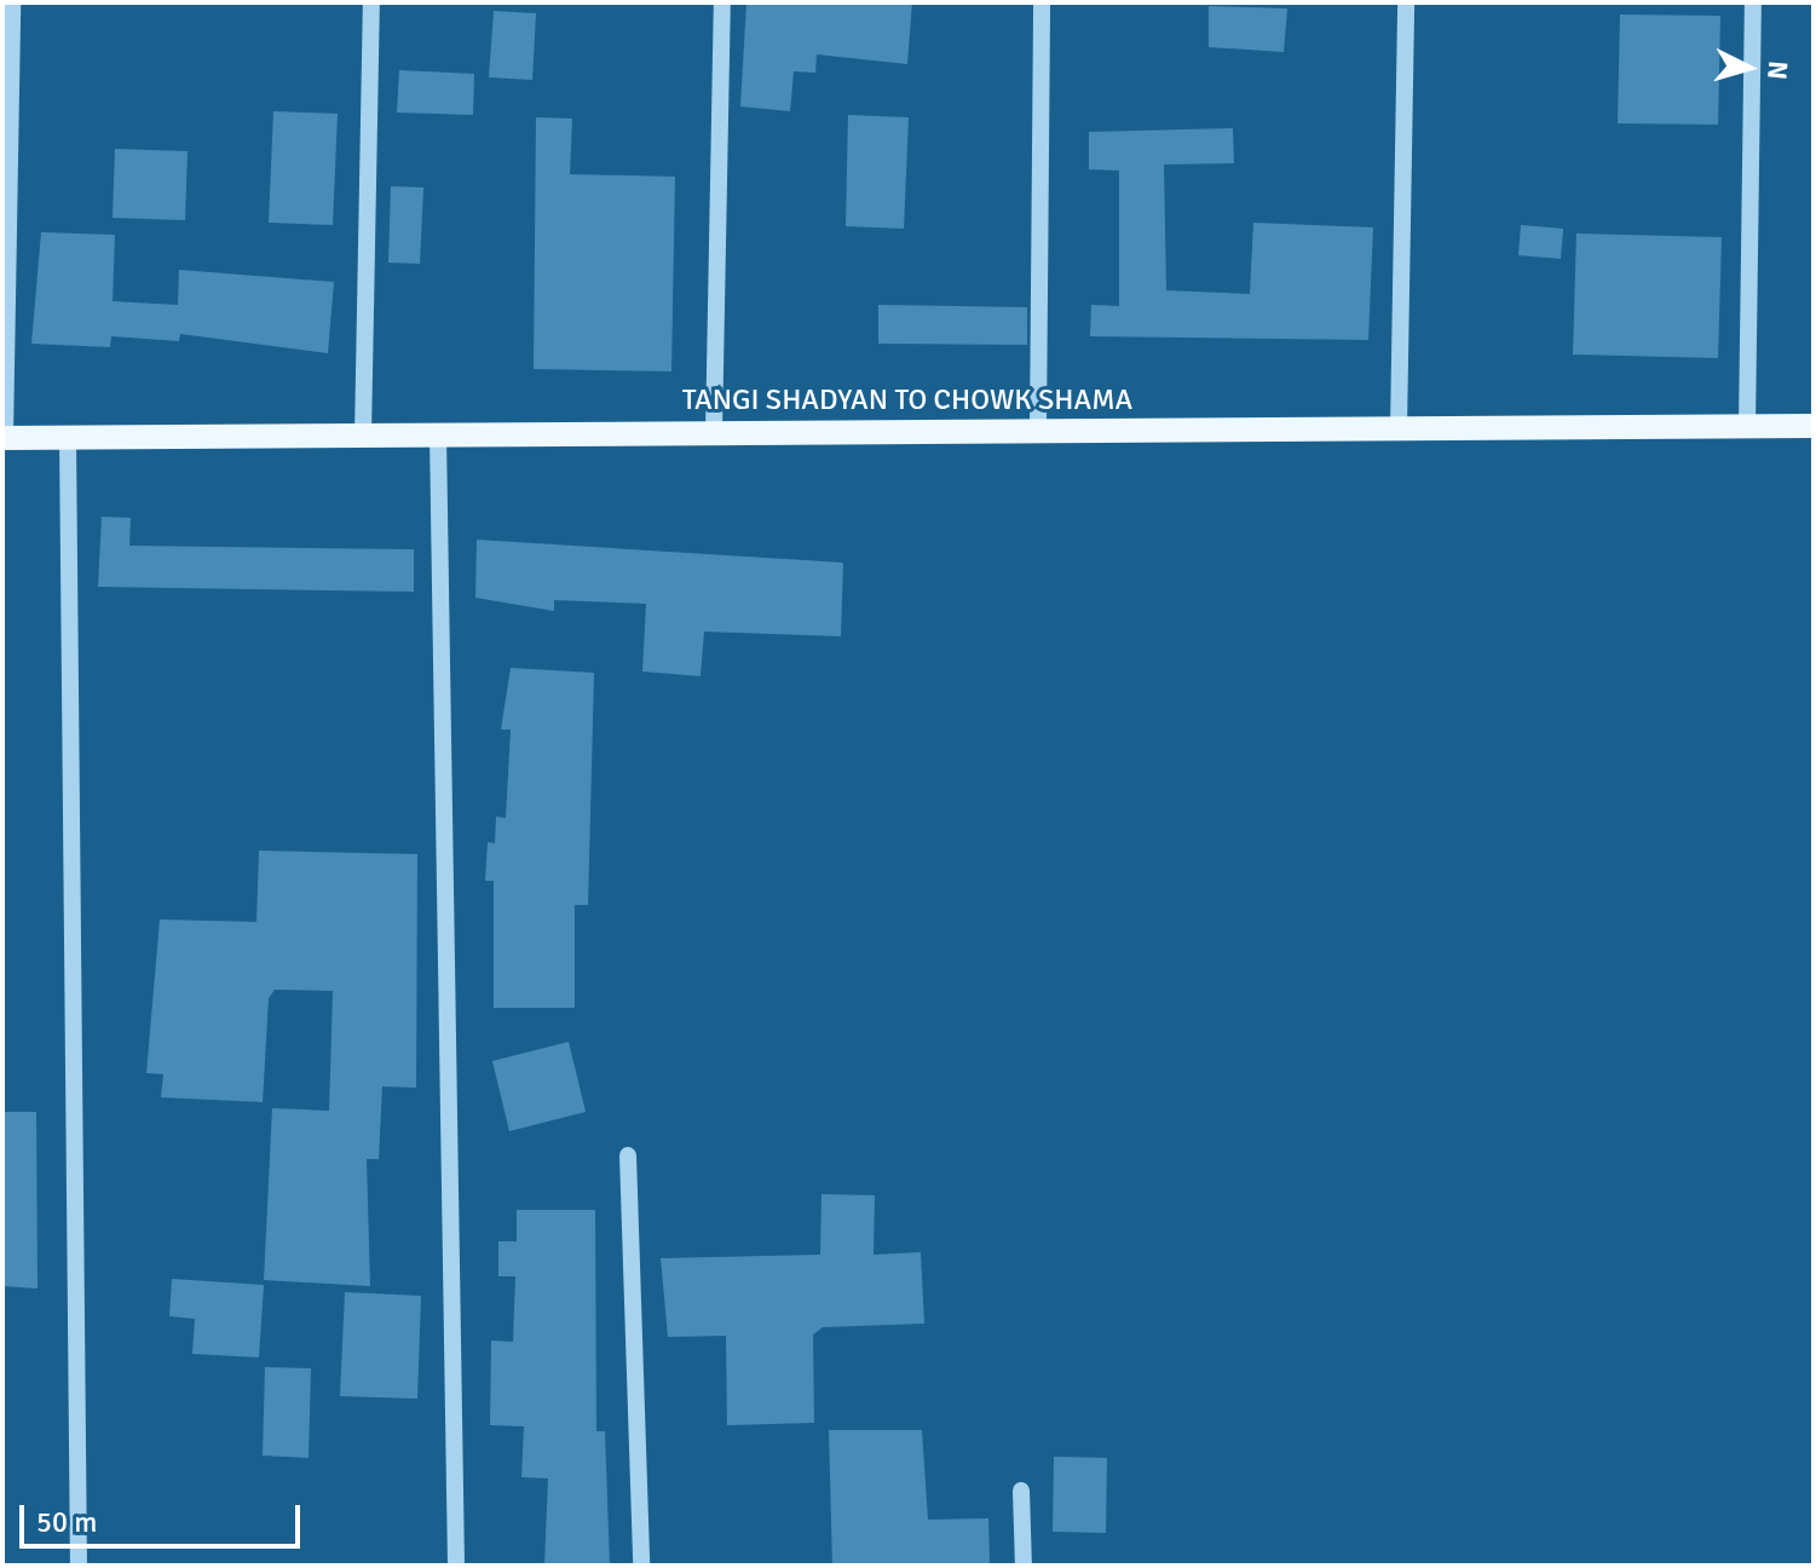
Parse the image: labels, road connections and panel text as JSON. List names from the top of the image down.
{
  "streets": {
    "main road": ["TANGI SHADYAN TO CHOWK SHAMA"]
  },
  "scale_bar": "50 m",
  "north": "right"
}
